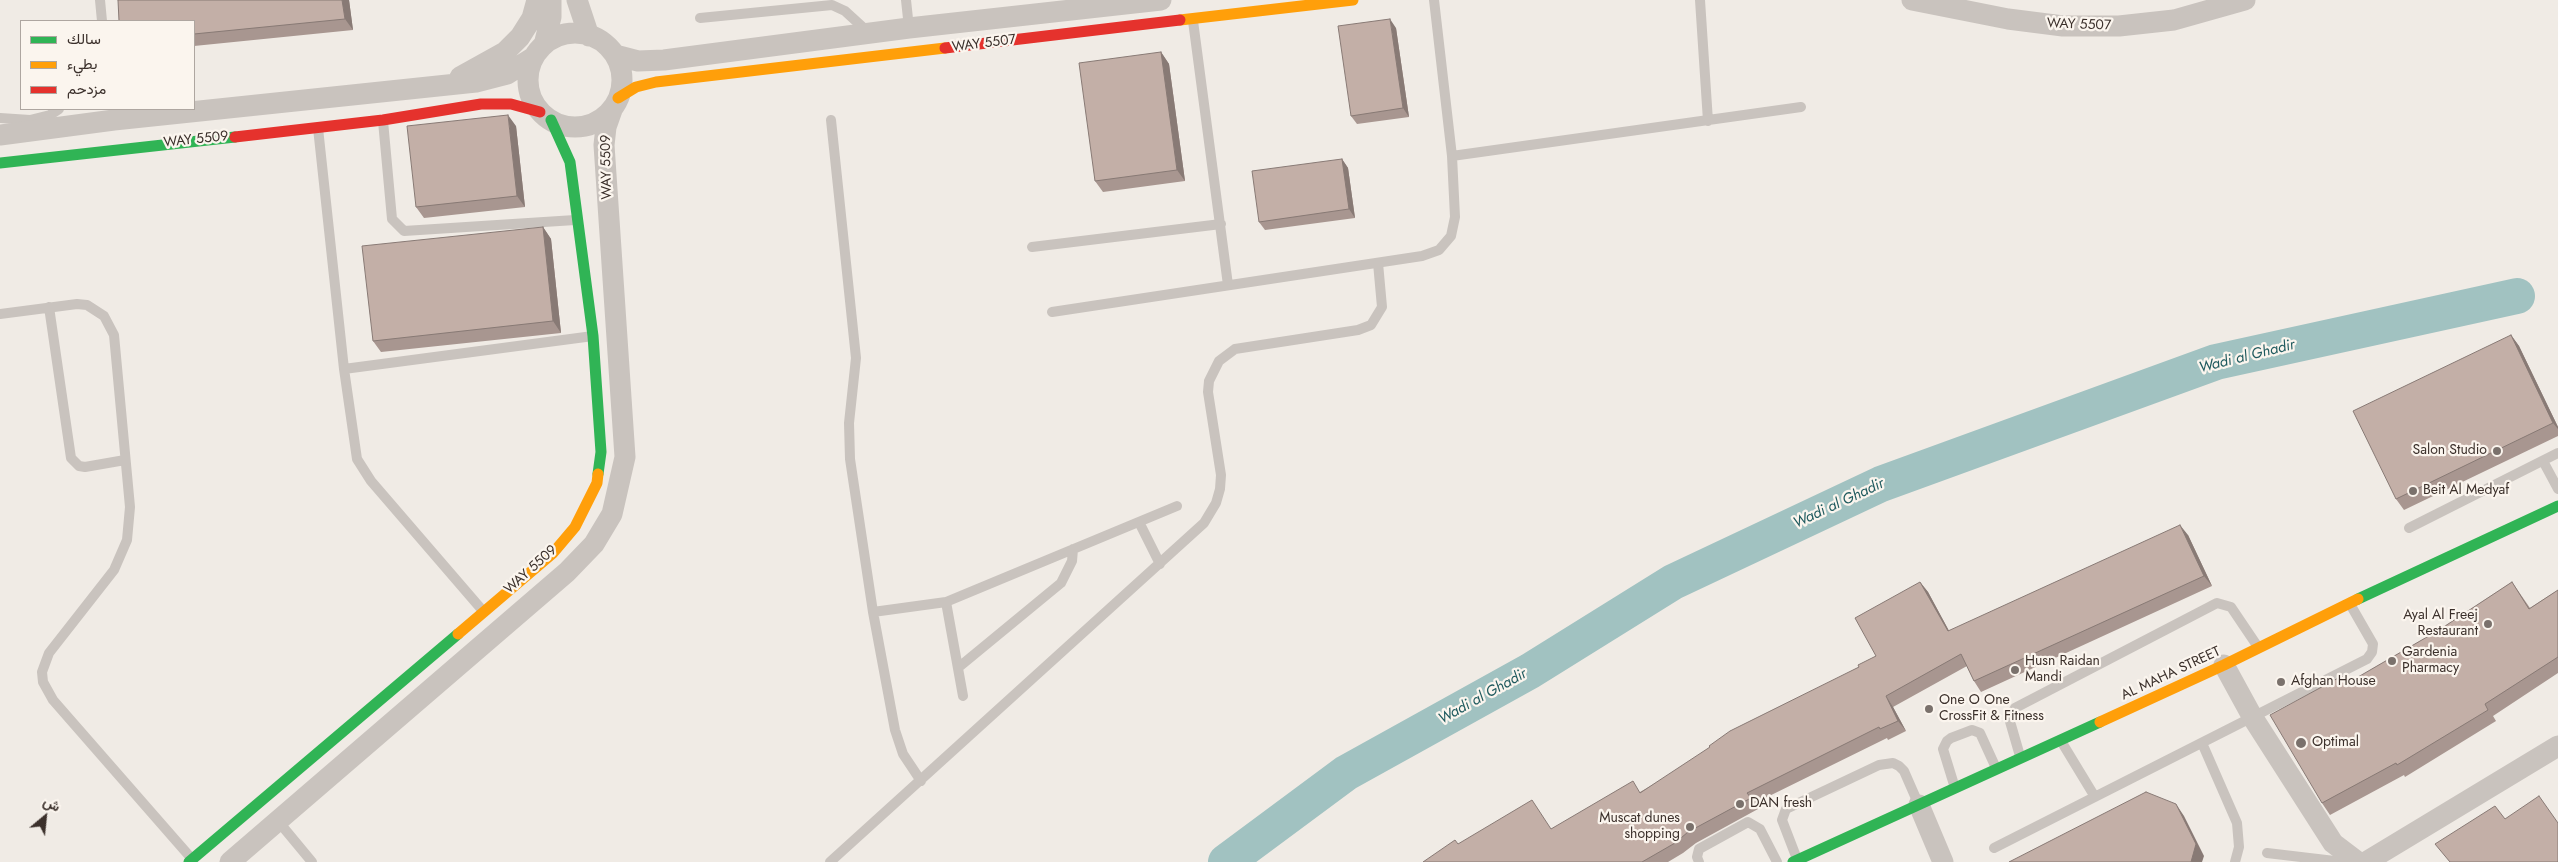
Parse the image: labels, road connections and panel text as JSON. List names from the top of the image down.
{
  "streets": {
    "street": ["WAY 5507", "WAY 5509", "AL MAHA STREET"]
  },
  "crossings": [
    ["WAY 5507", "WAY 5509"]
  ],
  "water": ["Wadi al Ghadir"],
  "places": [
    "Salon Studio",
    "Beit Al Medyaf",
    "Ayal Al Freej Restaurant",
    "Gardenia Pharmacy",
    "Husn Raidan Mandi",
    "Afghan House",
    "One O One CrossFit & Fitness",
    "Optimal",
    "DAN fresh",
    "Muscat dunes shopping"
  ],
  "legend": ["سالك", "بطيء", "مزدحم"],
  "north": "top right"
}
